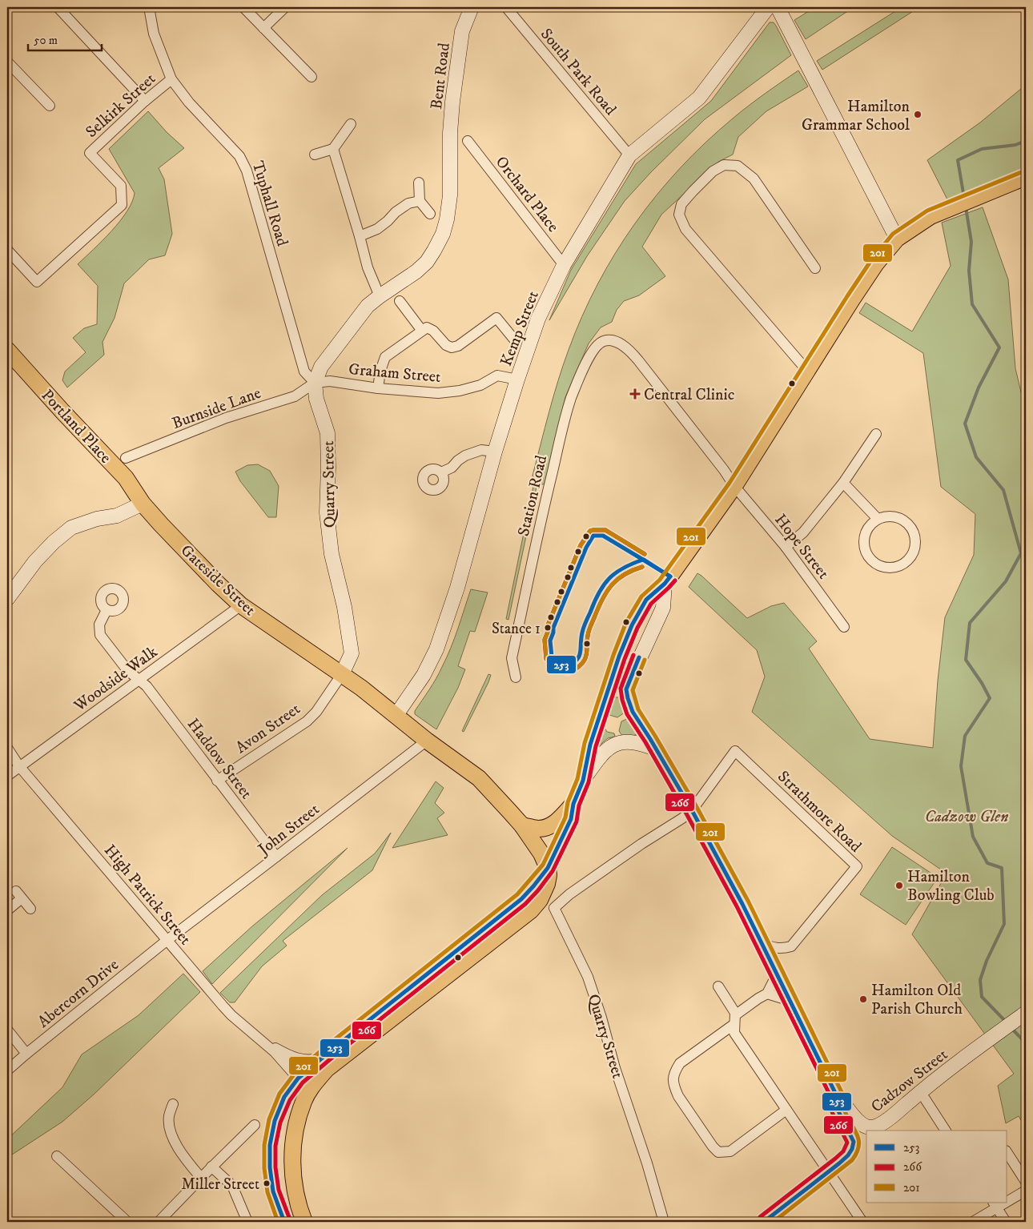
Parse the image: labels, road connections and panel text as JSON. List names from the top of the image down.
{
  "streets": {
    "main road": ["Portland Place", "Gateside Street"],
    "street": [
      "South Park Road",
      "Bent Road",
      "Selkirk Street",
      "Orchard Place",
      "Tuphall Road",
      "Kemp Street",
      "Graham Street",
      "Burnside Lane",
      "Quarry Street",
      "Station Road",
      "Hope Street",
      "Woodside Walk",
      "Avon Street",
      "Haddow Street",
      "Strathmore Road",
      "John Street",
      "High Patrick Street",
      "Abercorn Drive",
      "Cadzow Street"
    ]
  },
  "crossings": [
    ["South Park Road", "Kemp Street"],
    ["Selkirk Street", "Tuphall Road"],
    ["Orchard Place", "Kemp Street"],
    ["Tuphall Road", "Graham Street"],
    ["Tuphall Road", "Burnside Lane"],
    ["Tuphall Road", "Quarry Street"],
    ["Kemp Street", "Graham Street"],
    ["Graham Street", "Burnside Lane"],
    ["Graham Street", "Quarry Street"],
    ["Burnside Lane", "Quarry Street"],
    ["Portland Place", "Gateside Street"],
    ["Quarry Street", "Gateside Street"],
    ["Quarry Street", "Avon Street"],
    ["Quarry Street", "Strathmore Road"],
    ["Station Road", "Hope Street"],
    ["Gateside Street", "Woodside Walk"],
    ["Gateside Street", "Avon Street"],
    ["Woodside Walk", "Haddow Street"],
    ["Woodside Walk", "High Patrick Street"],
    ["Avon Street", "Haddow Street"],
    ["Haddow Street", "John Street"],
    ["John Street", "High Patrick Street"],
    ["John Street", "Abercorn Drive"],
    ["High Patrick Street", "Abercorn Drive"]
  ],
  "parks": ["Cadzow Glen"],
  "places": {
    "other": [
      "Hamilton Grammar School",
      "Stance 1",
      "Hamilton Bowling Club",
      "Hamilton Old Parish Church",
      "Miller Street"
    ],
    "health": ["Central Clinic"]
  },
  "lines": ["transit line 201", "transit line 266", "transit line 253"],
  "legend": ["253", "266", "201"],
  "scale_bar": "50 m"
}
